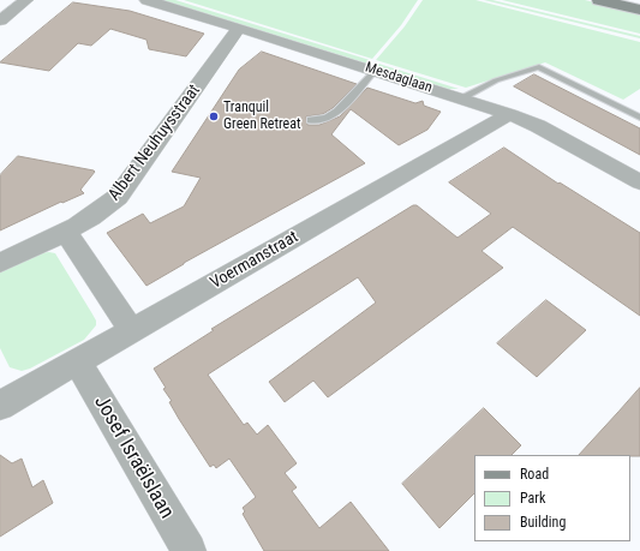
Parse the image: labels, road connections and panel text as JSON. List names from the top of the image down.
{
  "streets": {
    "street": [
      "Mesdaglaan",
      "Albert Neuhuysstraat",
      "Voermanstraat",
      "Josef Israëlslaan"
    ]
  },
  "crossings": [
    ["Mesdaglaan", "Albert Neuhuysstraat"],
    ["Mesdaglaan", "Voermanstraat"],
    ["Voermanstraat", "Josef Israëlslaan"]
  ],
  "places": ["Tranquil Green Retreat"],
  "legend": ["Road", "Park", "Building"]
}
